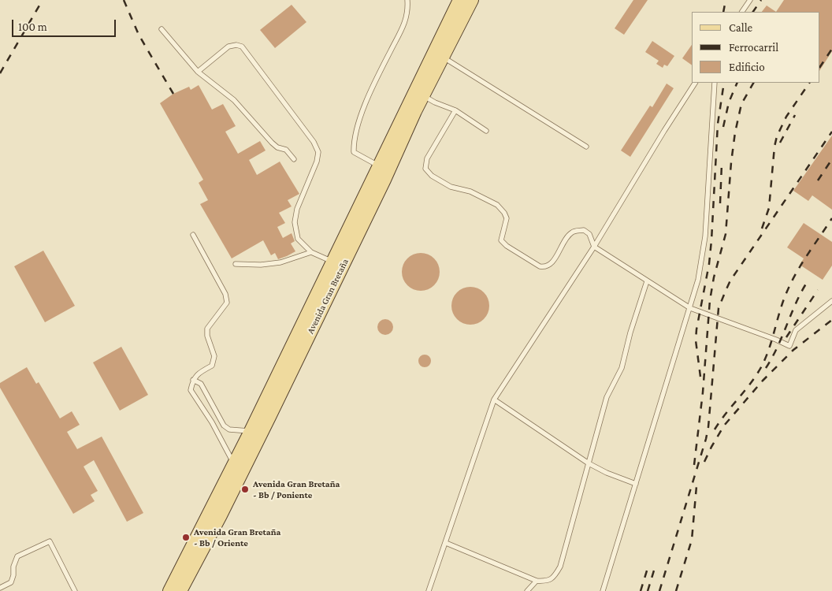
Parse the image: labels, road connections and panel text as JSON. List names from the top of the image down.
{
  "streets": {
    "main road": ["Avenida Gran Bretaña"]
  },
  "places": ["Avenida Gran Bretaña - Bb / Poniente", "Avenida Gran Bretaña - Bb / Oriente"],
  "legend": ["Calle", "Ferrocarril", "Edificio"],
  "scale_bar": "100 m"
}
